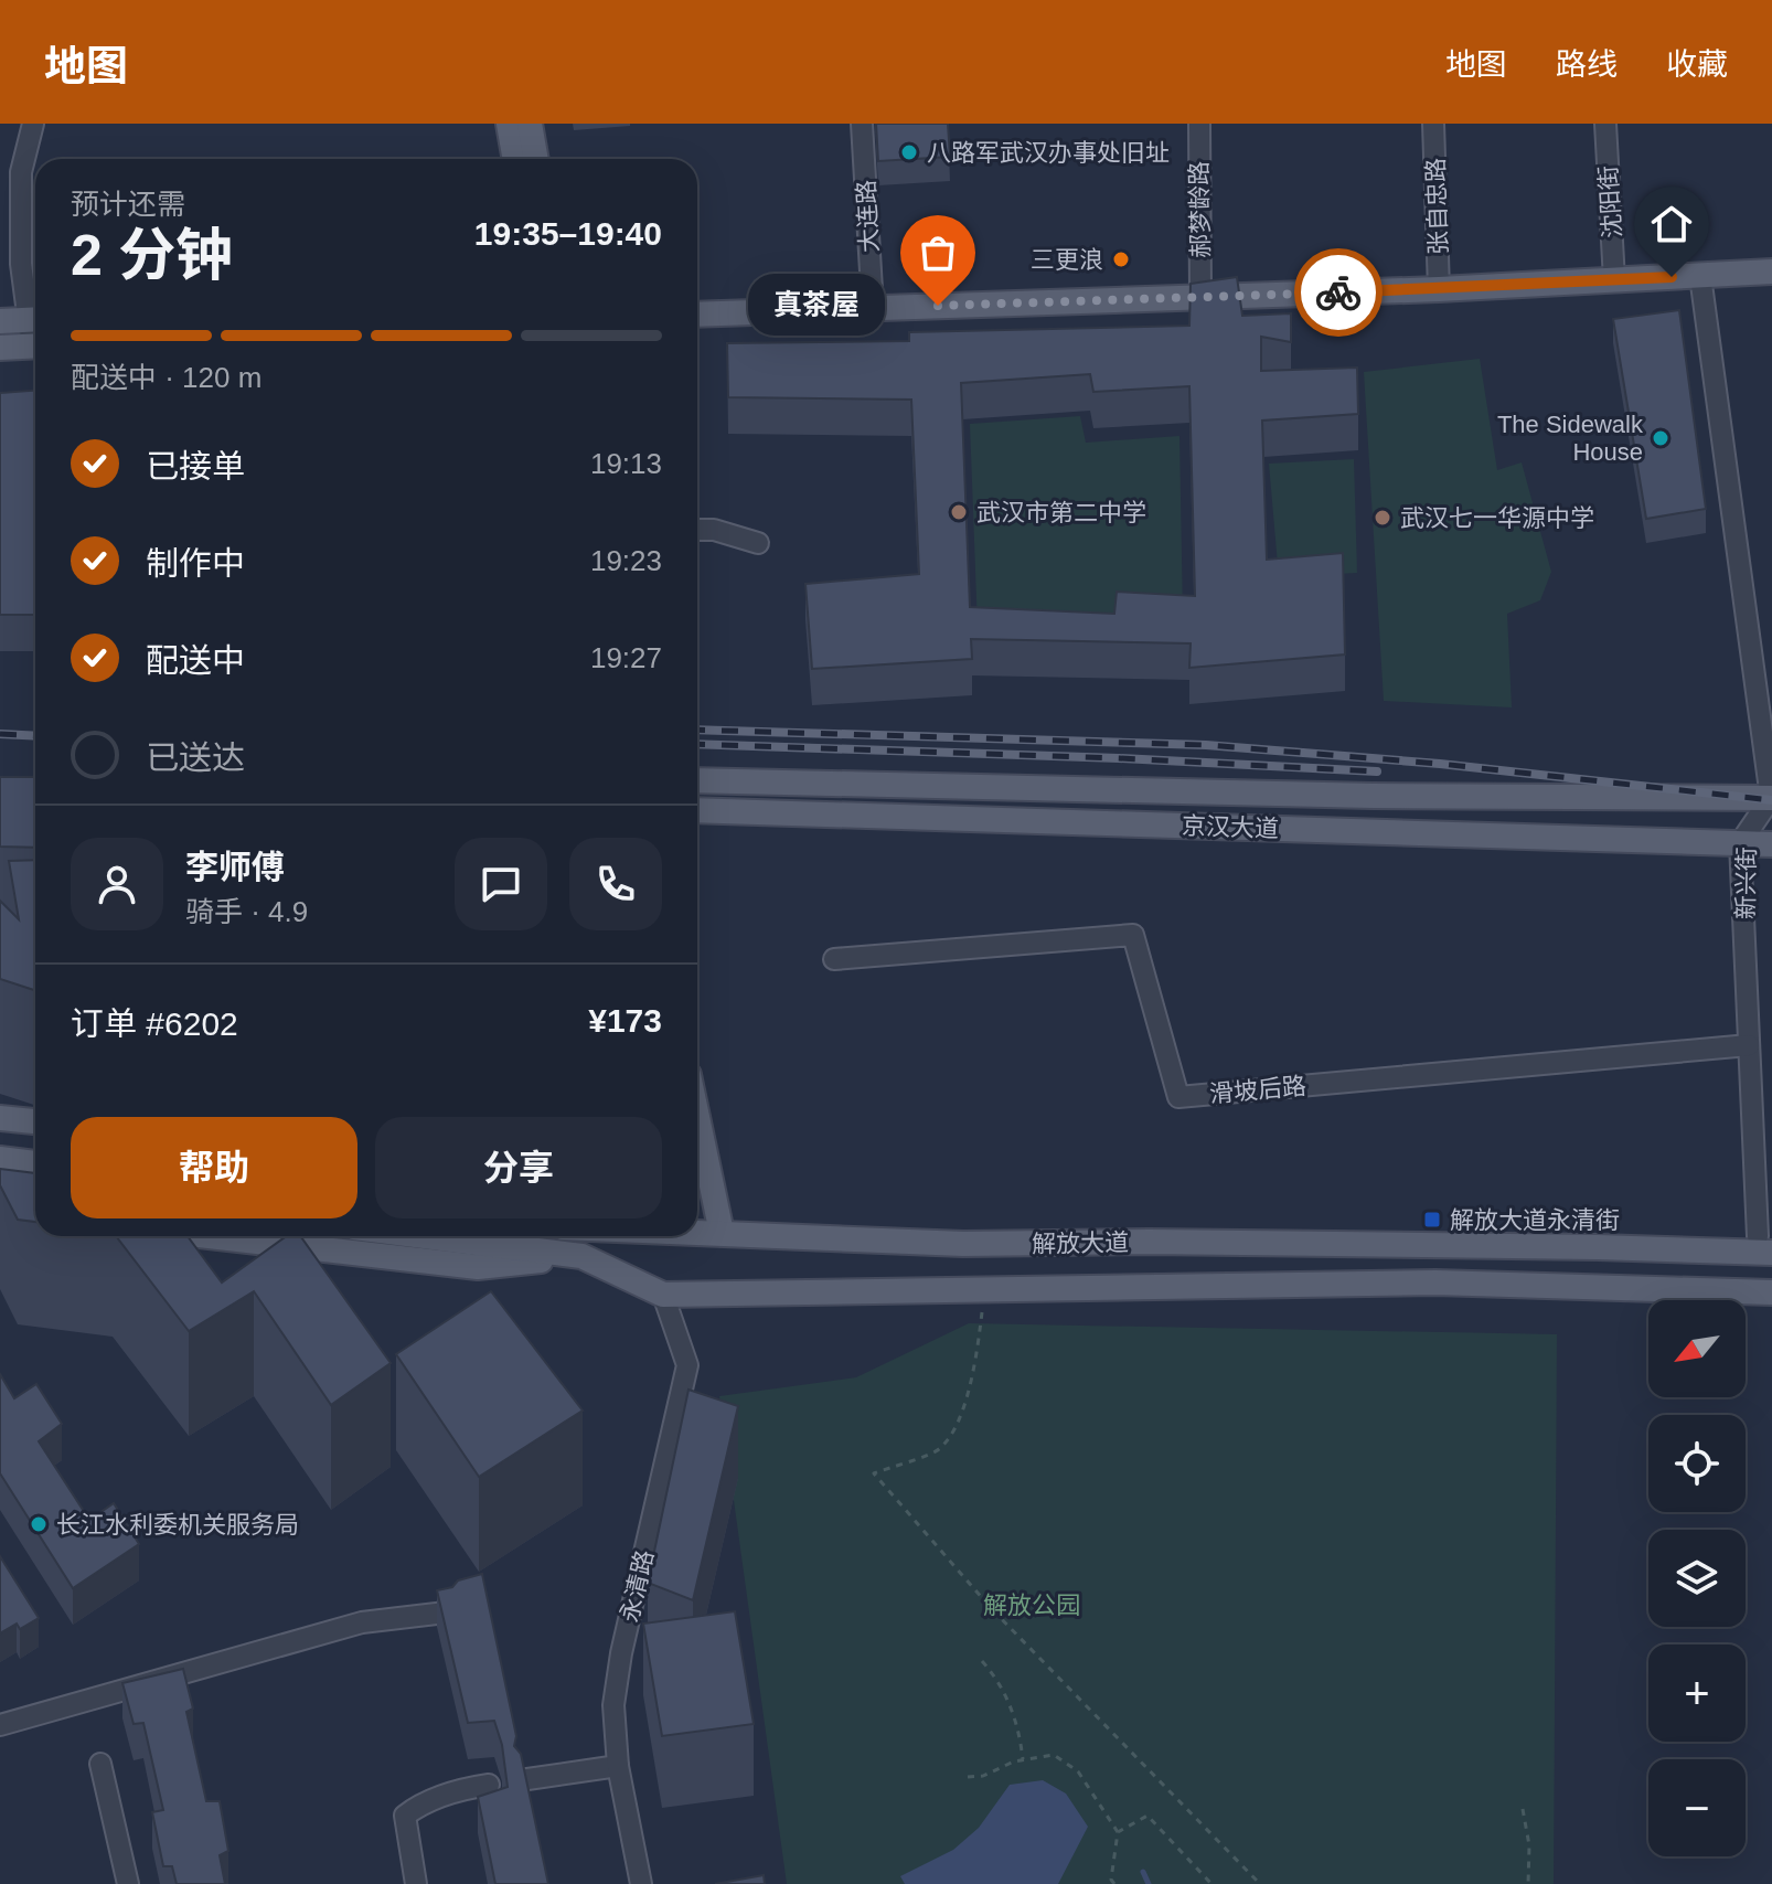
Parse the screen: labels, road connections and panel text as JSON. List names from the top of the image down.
{
  "streets": {
    "main road": ["京汉大道", "解放大道"],
    "street": [
      "沈阳街",
      "张自忠路",
      "郝梦龄路",
      "大连路",
      "新兴街",
      "滑坡后路",
      "永清路"
    ]
  },
  "crossings": [
    ["京汉大道", "新兴街"],
    ["新兴街", "滑坡后路"],
    ["新兴街", "解放大道"],
    ["解放大道", "永清路"]
  ],
  "parks": ["解放公园"],
  "places": {
    "other": [
      "八路军武汉办事处旧址",
      "三更浪",
      "真茶屋",
      "The Sidewalk House",
      "武汉市第二中学",
      "武汉七一华源中学",
      "长江水利委机关服务局"
    ],
    "transit": ["解放大道永清街"]
  },
  "north": "bottom left",
  "page": {
    "header": "地图",
    "nav": ["地图", "路线", "收藏"],
    "heading": ["2 分钟", "预计还需", "19:35–19:40"],
    "panel": [
      "李师傅",
      "骑手 · 4.9",
      "订单 #6202",
      "¥173"
    ],
    "bubble": "真茶屋",
    "bar": "配送中 · 120 m",
    "list": [
      ["已接单", "19:13"],
      ["制作中", "19:23"],
      ["配送中", "19:27"],
      "已送达"
    ],
    "buttons": ["帮助", "分享"],
    "map_buttons": ["+", "−"]
  }
}
